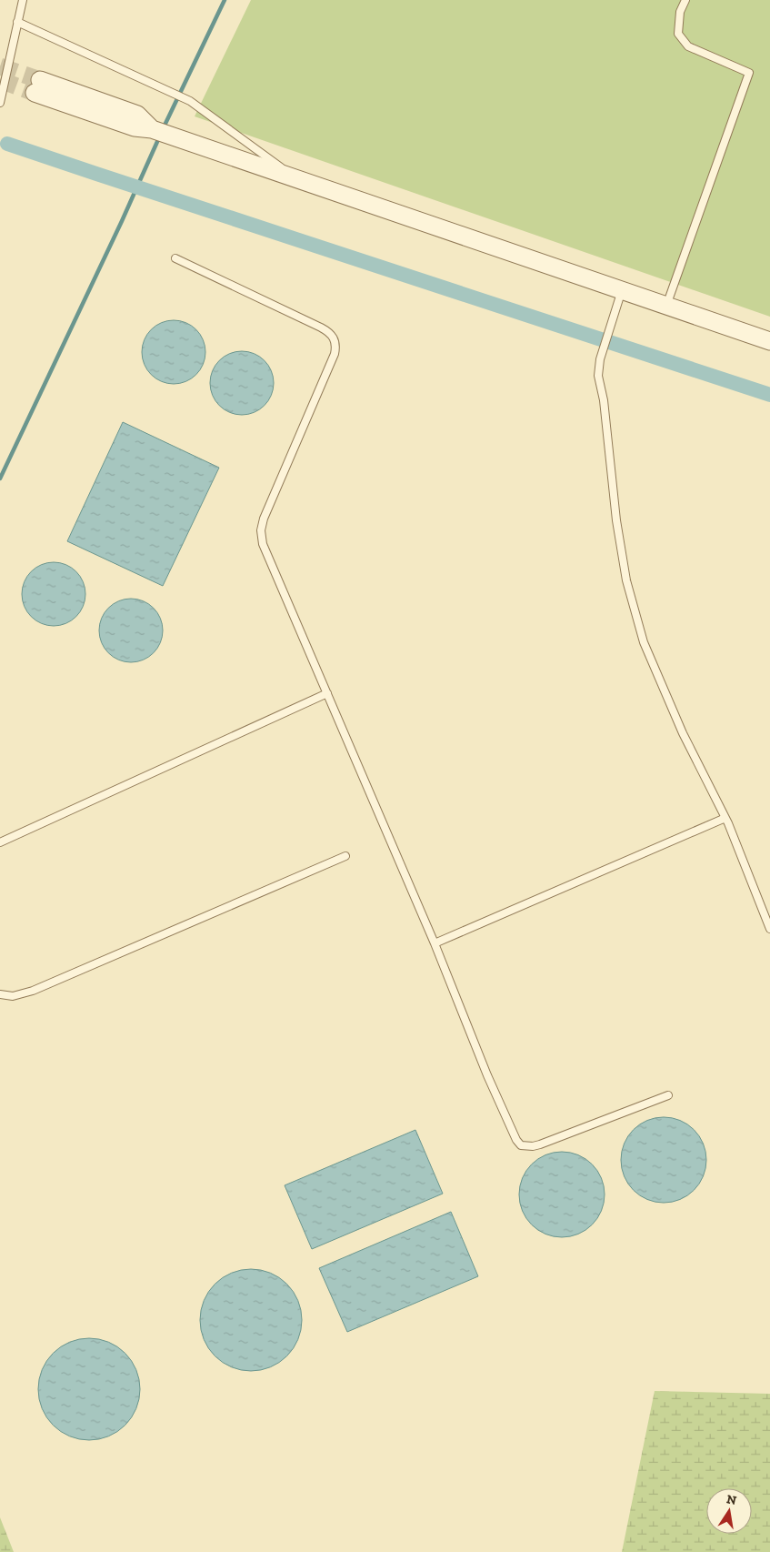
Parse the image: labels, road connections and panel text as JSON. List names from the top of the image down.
{
  "north": "top"
}
